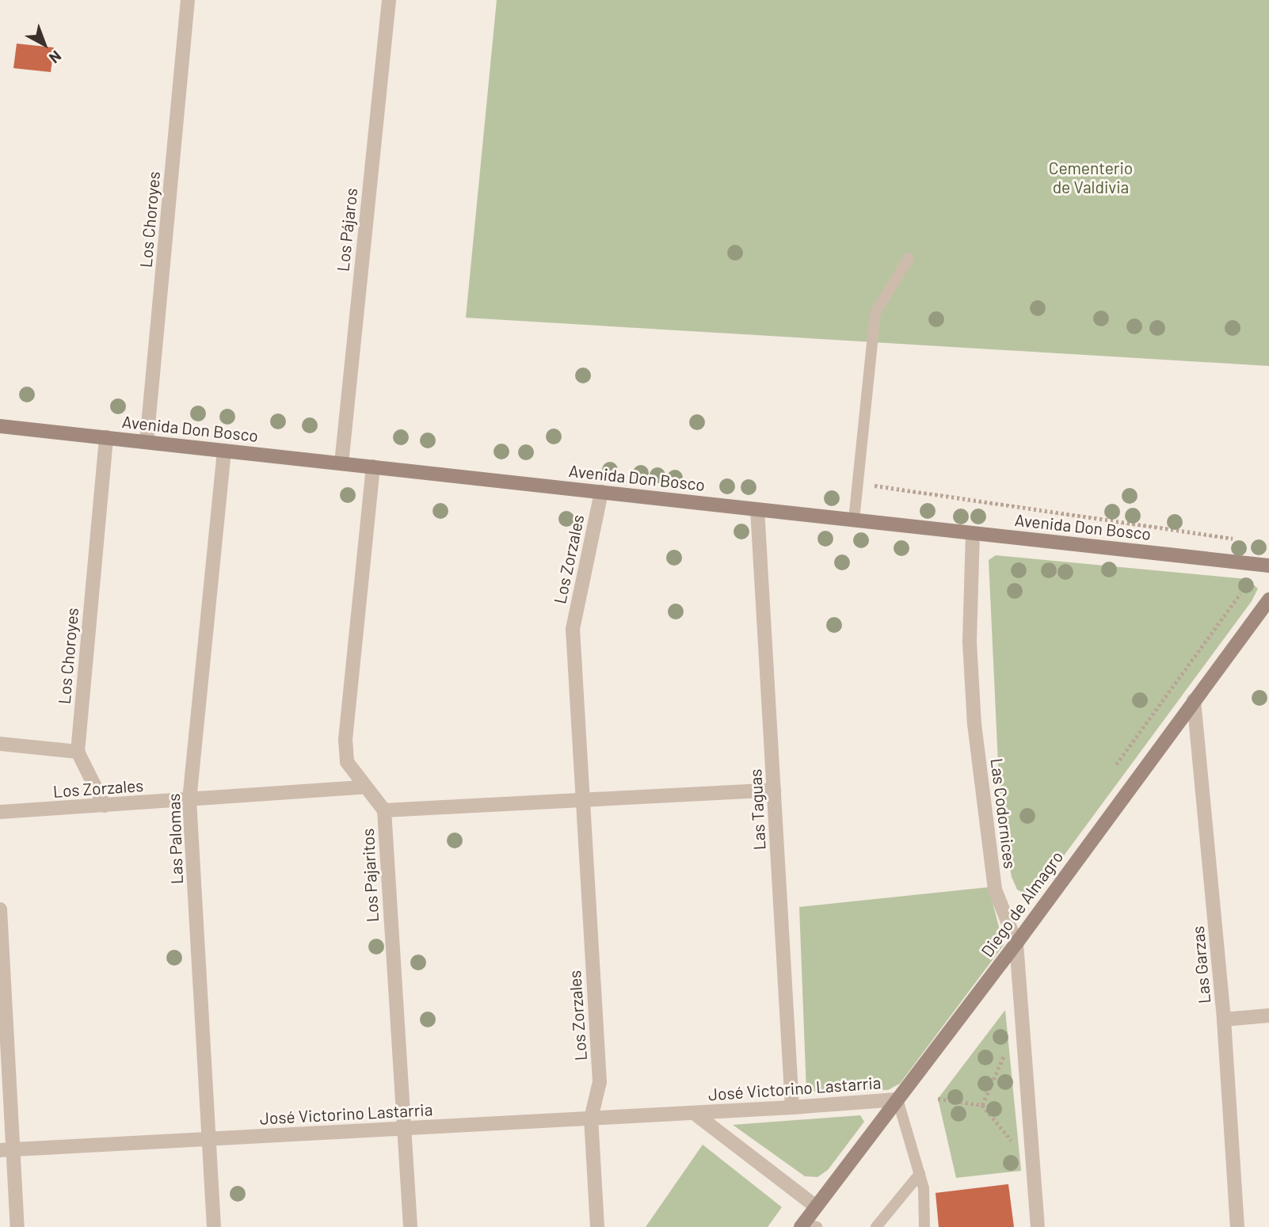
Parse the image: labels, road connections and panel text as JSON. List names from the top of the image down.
{
  "streets": {
    "main road": ["Avenida Don Bosco", "Diego de Almagro"],
    "street": [
      "Los Choroyes",
      "Los Pájaros",
      "Los Zorzales",
      "Las Taguas",
      "Las Codornices",
      "Las Palomas",
      "Los Pajaritos",
      "Las Garzas",
      "José Victorino Lastarria"
    ]
  },
  "crossings": [
    ["Los Choroyes", "Avenida Don Bosco"],
    ["Los Pájaros", "Avenida Don Bosco"],
    ["Avenida Don Bosco", "Los Zorzales"],
    ["Avenida Don Bosco", "Las Taguas"],
    ["Avenida Don Bosco", "Las Codornices"],
    ["Avenida Don Bosco", "Las Palomas"],
    ["Avenida Don Bosco", "Los Pajaritos"],
    ["Los Zorzales", "Las Palomas"],
    ["Los Zorzales", "Los Pajaritos"],
    ["Los Zorzales", "José Victorino Lastarria"],
    ["Las Taguas", "José Victorino Lastarria"],
    ["Las Codornices", "Diego de Almagro"],
    ["Las Palomas", "José Victorino Lastarria"],
    ["Los Pajaritos", "José Victorino Lastarria"],
    ["Diego de Almagro", "Las Garzas"],
    ["Diego de Almagro", "José Victorino Lastarria"]
  ],
  "parks": ["Cementerio de Valdivia"],
  "north": "bottom right"
}
